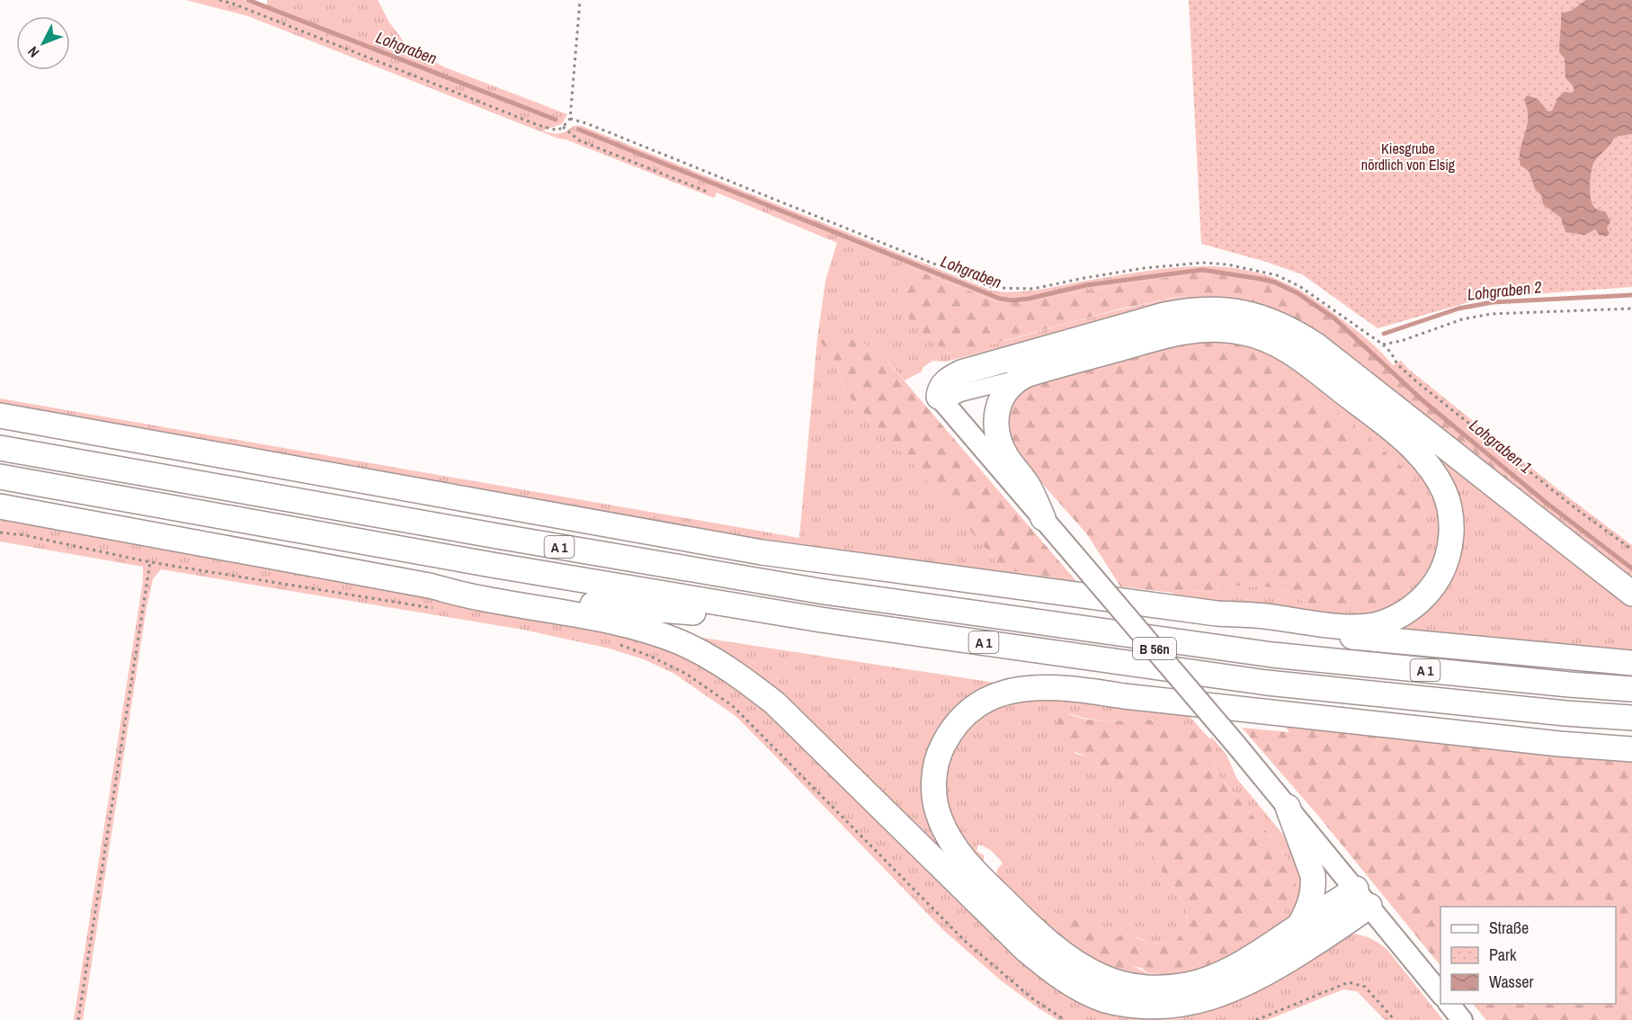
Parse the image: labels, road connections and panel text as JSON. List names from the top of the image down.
{
  "streets": {
    "highway": ["A 1"],
    "main road": ["B 56n"]
  },
  "water": ["Lohgraben", "Lohgraben 2", "Lohgraben 1"],
  "parks": ["Kiesgrube nördlich von Elsig"],
  "legend": ["Straße", "Park", "Wasser"],
  "north": "bottom left"
}
